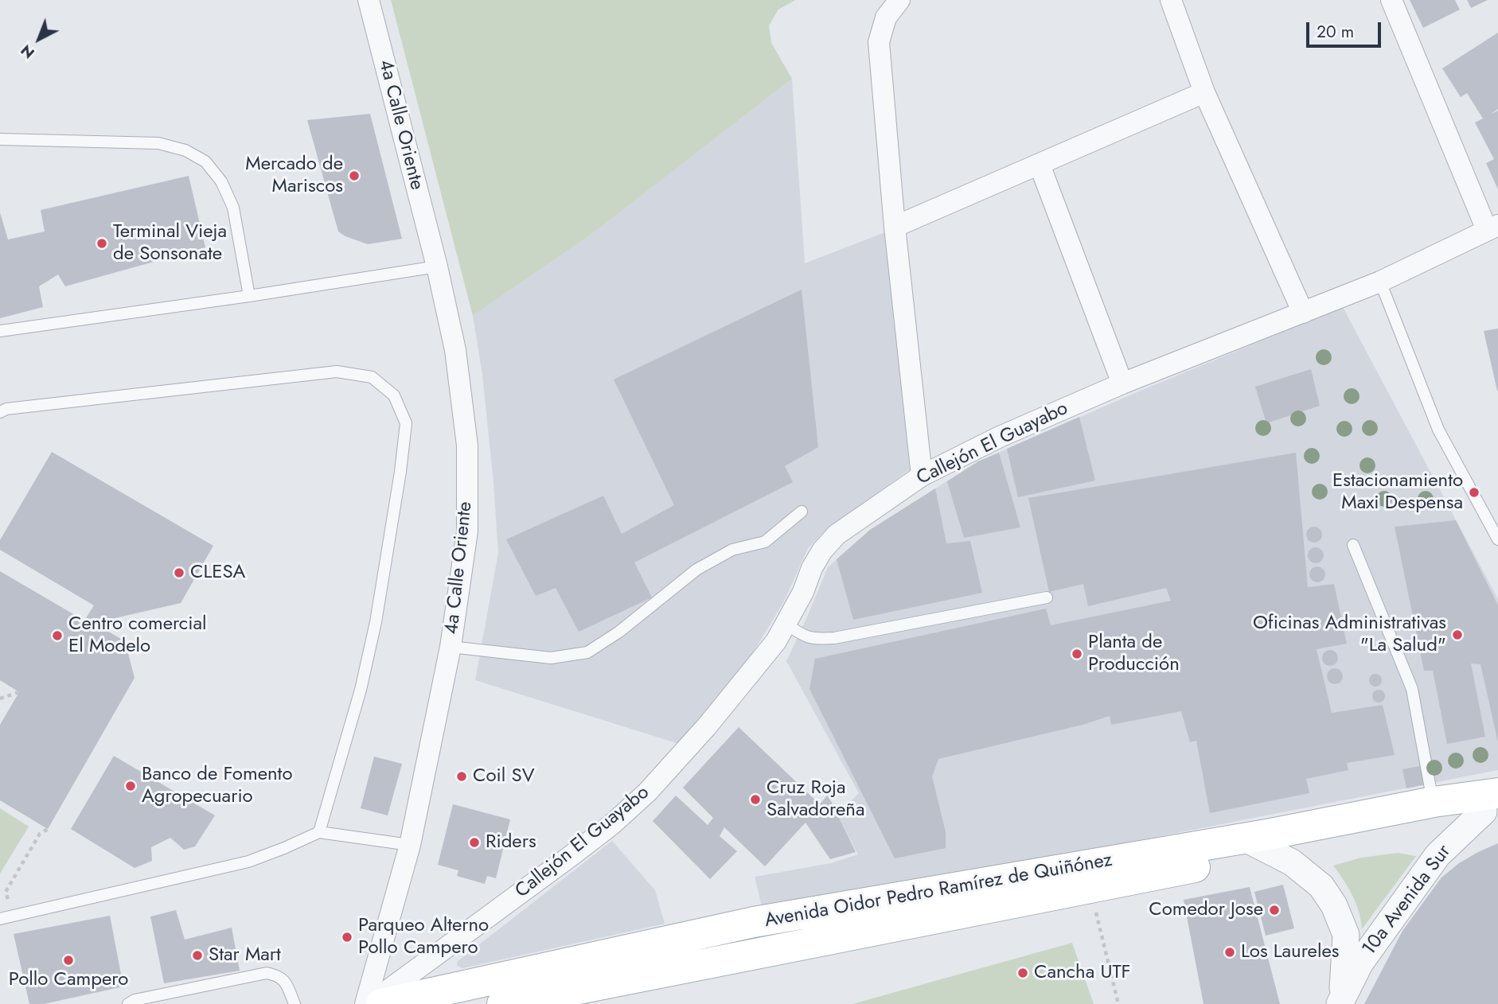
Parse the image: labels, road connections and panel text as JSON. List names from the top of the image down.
{
  "streets": {
    "main road": ["Avenida Oidor Pedro Ramírez de Quiñónez"],
    "street": ["4a Calle Oriente", "Callejón El Guayabo", "10a Avenida Sur"]
  },
  "crossings": [
    ["4a Calle Oriente", "Callejón El Guayabo"],
    ["Avenida Oidor Pedro Ramírez de Quiñónez", "10a Avenida Sur"]
  ],
  "places": [
    "Mercado de Mariscos",
    "Terminal Vieja de Sonsonate",
    "Estacionamiento Maxi Despensa",
    "CLESA",
    "Oficinas Administrativas \"La Salud\"",
    "Centro comercial El Modelo",
    "Planta de Producción",
    "Coil SV",
    "Banco de Fomento Agropecuario",
    "Cruz Roja Salvadoreña",
    "Riders",
    "Comedor Jose",
    "Parqueo Alterno Pollo Campero",
    "Los Laureles",
    "Star Mart",
    "Pollo Campero",
    "Cancha UTF"
  ],
  "scale_bar": "20 m",
  "north": "bottom left"
}
